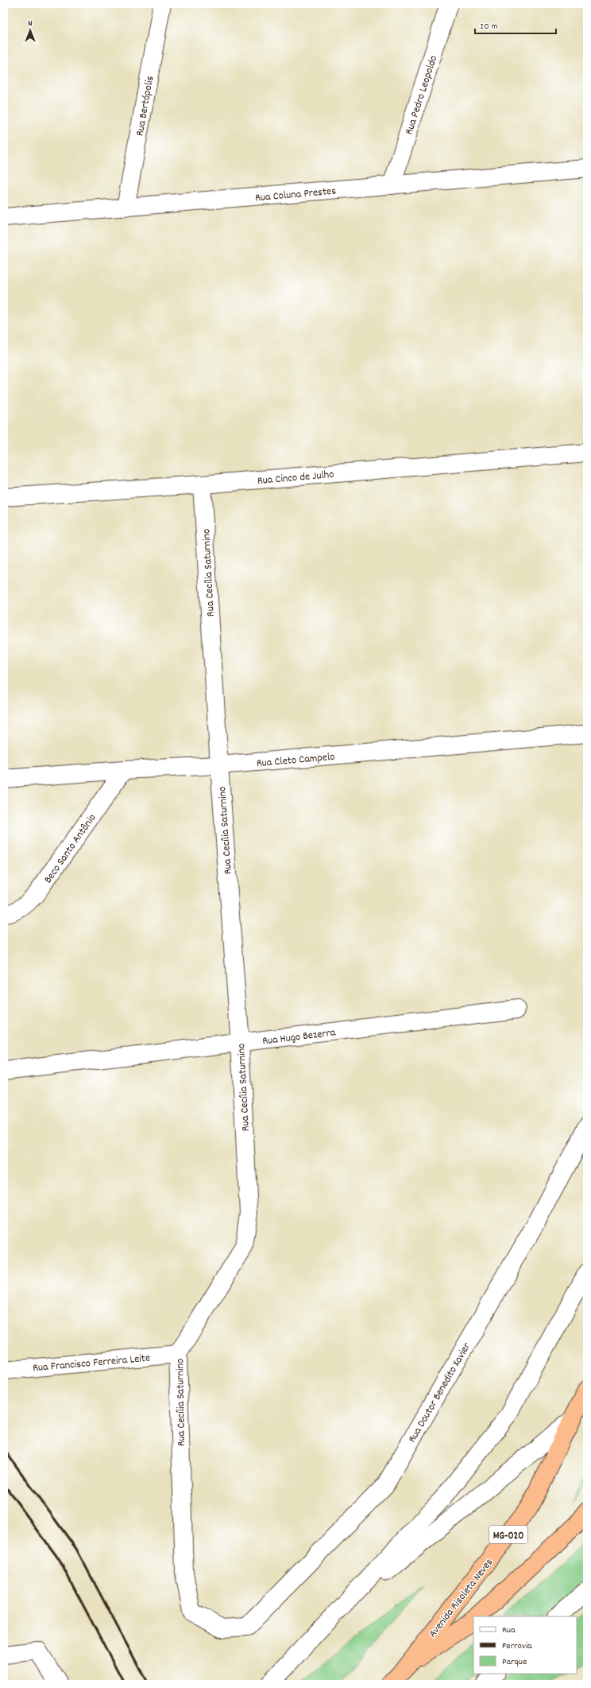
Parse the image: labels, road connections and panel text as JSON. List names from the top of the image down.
{
  "streets": {
    "highway": ["MG-020", "Avenida Risoleta Neves"],
    "street": [
      "Rua Pedro Leopoldo",
      "Rua Bertópolis",
      "Rua Coluna Prestes",
      "Rua Cinco de Julho",
      "Rua Cecília Saturnino",
      "Rua Cleto Campelo",
      "Beco Santo Antônio",
      "Rua Hugo Bezerra",
      "Rua Francisco Ferreira Leite",
      "Rua Doutor Benedito Xavier"
    ]
  },
  "crossings": [
    ["Rua Pedro Leopoldo", "Rua Coluna Prestes"],
    ["Rua Bertópolis", "Rua Coluna Prestes"],
    ["Rua Cinco de Julho", "Rua Cecília Saturnino"],
    ["Rua Cecília Saturnino", "Rua Cleto Campelo"],
    ["Rua Cecília Saturnino", "Rua Hugo Bezerra"],
    ["Rua Cecília Saturnino", "Rua Francisco Ferreira Leite"],
    ["Rua Cecília Saturnino", "Rua Doutor Benedito Xavier"],
    ["Rua Cleto Campelo", "Beco Santo Antônio"]
  ],
  "legend": ["Rua", "Ferrovia", "Parque"],
  "scale_bar": "20 m",
  "north": "top"
}
